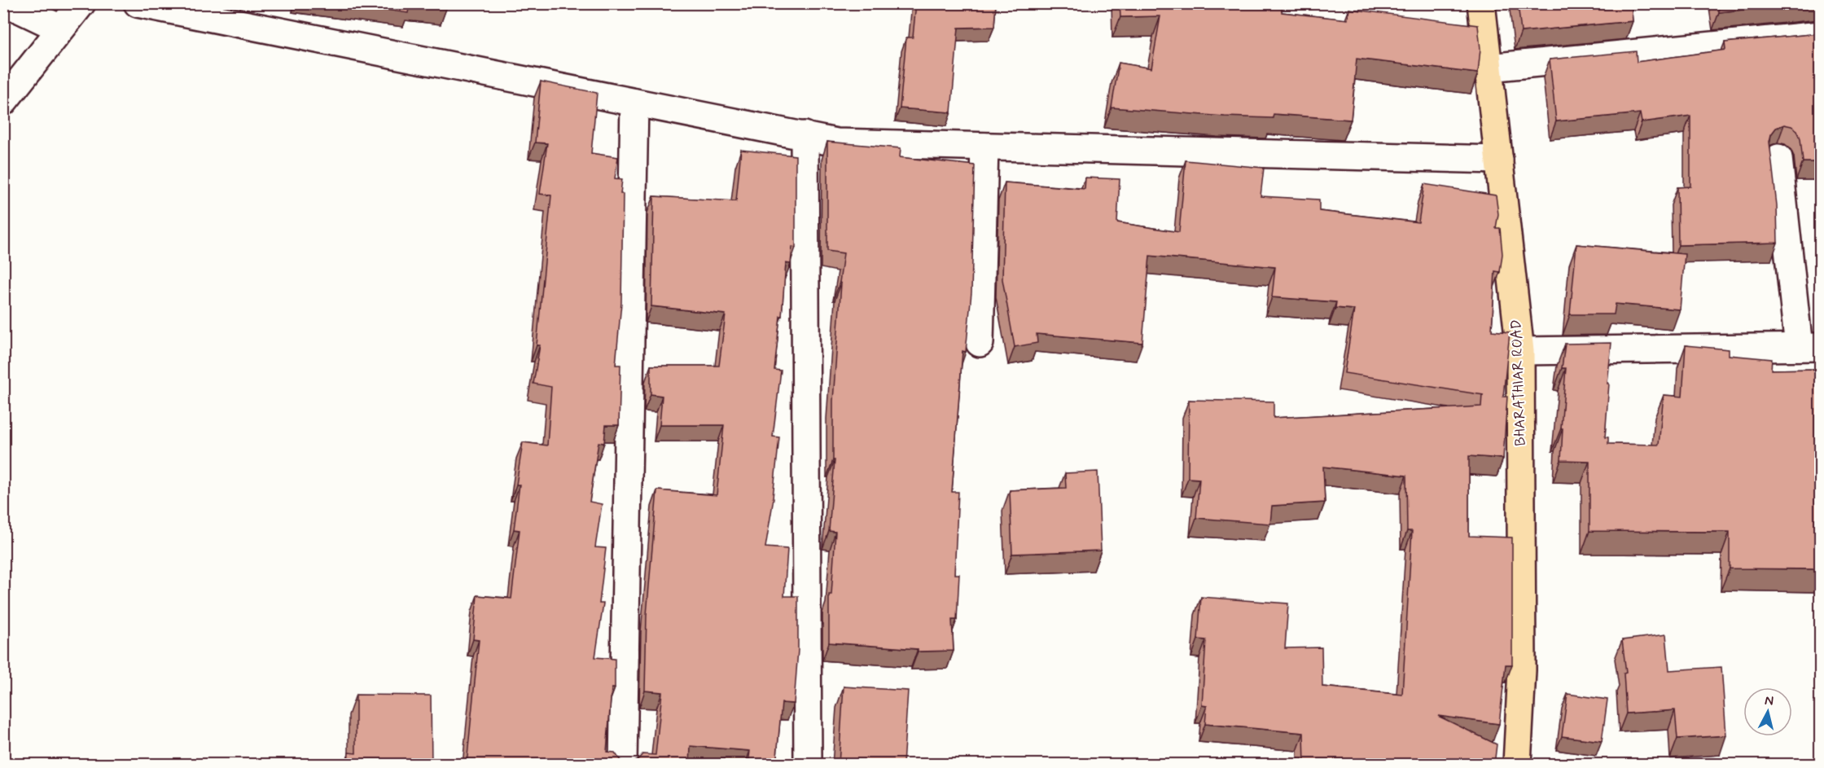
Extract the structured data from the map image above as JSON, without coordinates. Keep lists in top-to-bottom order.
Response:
{
  "streets": {
    "main road": ["BHARATHIAR ROAD"]
  },
  "north": "top"
}
